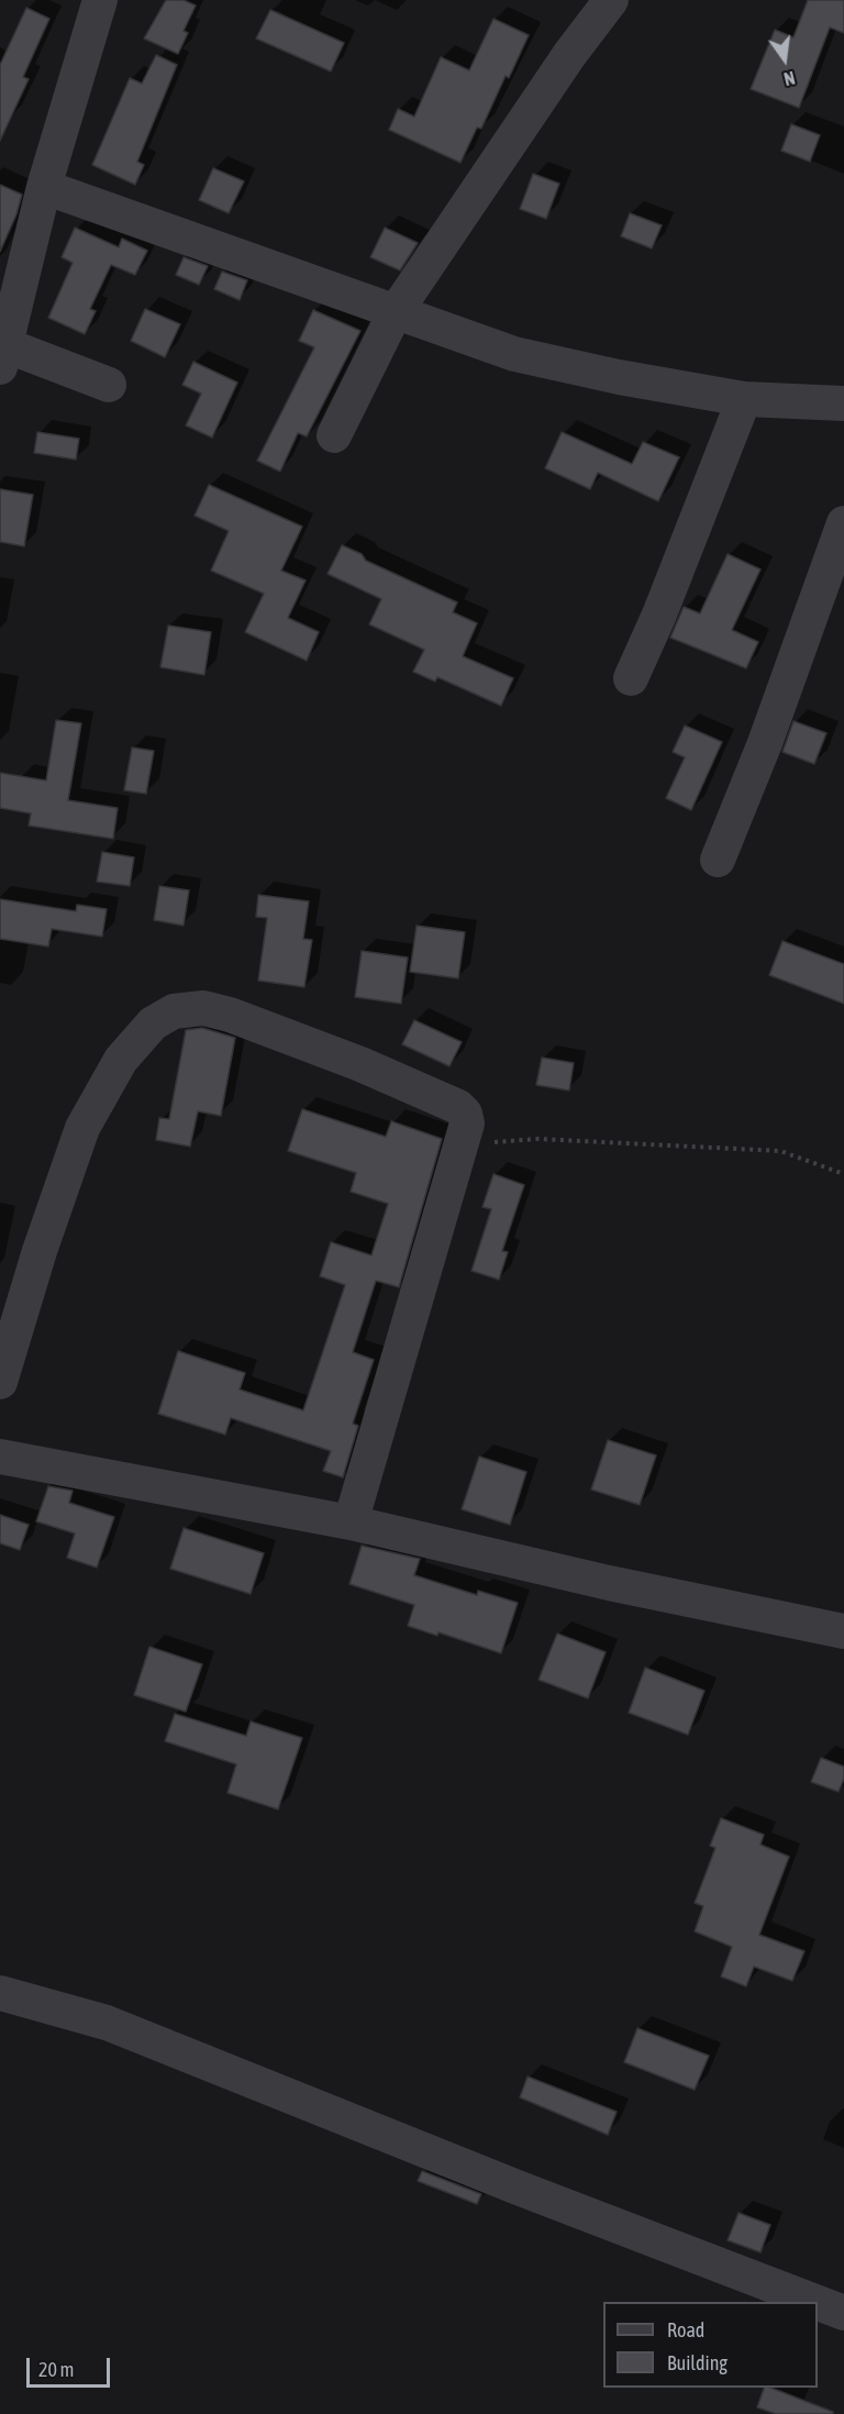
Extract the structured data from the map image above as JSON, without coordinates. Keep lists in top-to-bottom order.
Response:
{
  "legend": ["Road", "Building"],
  "scale_bar": "20 m",
  "north": "bottom"
}
